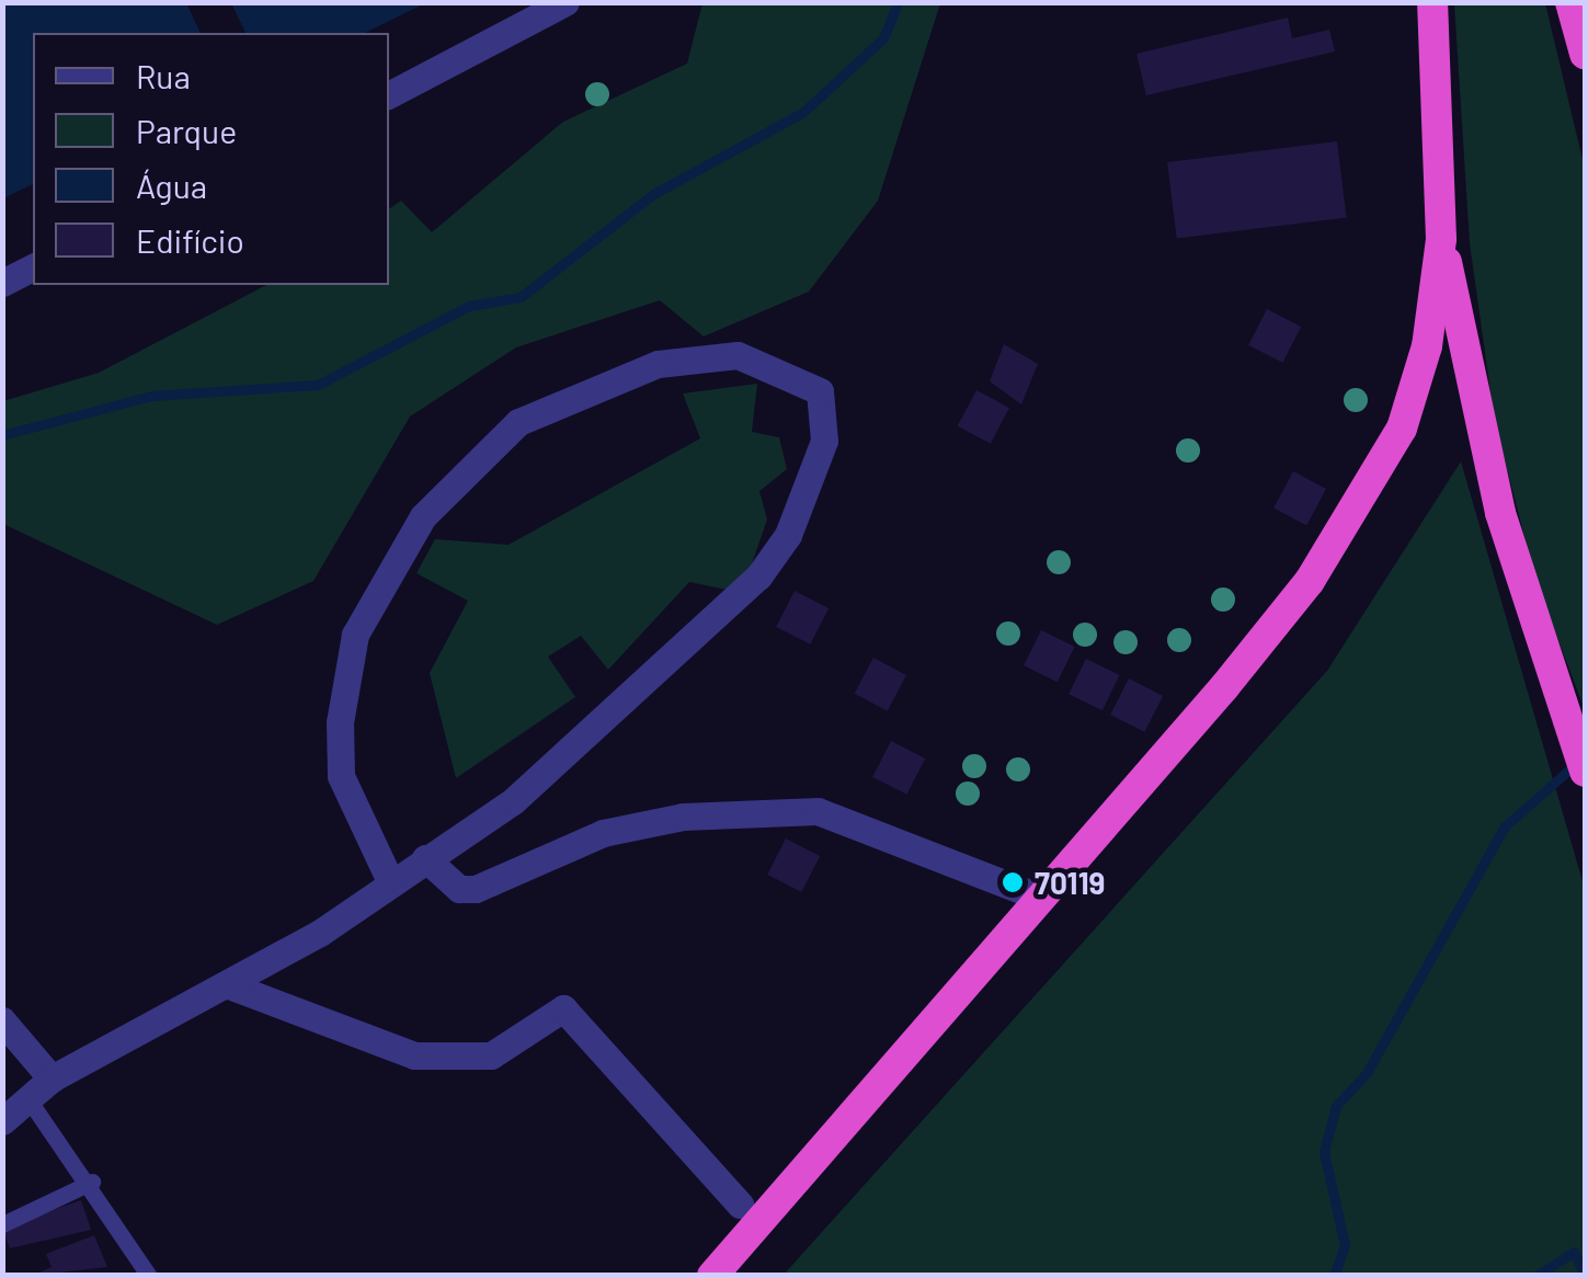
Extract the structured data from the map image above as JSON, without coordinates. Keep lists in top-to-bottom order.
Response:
{
  "places": ["70119"],
  "legend": [
    "Rua",
    "Parque",
    "Água",
    "Edifício"
  ]
}
